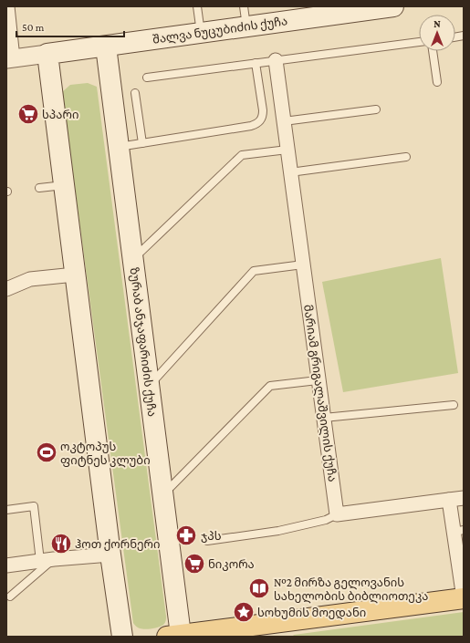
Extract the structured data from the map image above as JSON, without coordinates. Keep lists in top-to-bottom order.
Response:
{
  "streets": {
    "main road": ["შალვა ნუცუბიძის ქუჩა", "ზურაბ ანჯაფარიძის ქუჩა"],
    "street": ["მარიამ გრიგალაშვილის ქუჩა"]
  },
  "crossings": [
    ["შალვა ნუცუბიძის ქუჩა", "ზურაბ ანჯაფარიძის ქუჩა"]
  ],
  "places": {
    "supermarket": ["სპარი", "ნიკორა"],
    "sports": ["ოკტოპუს ფიტნეს კლუბი"],
    "pharmacy": ["ჯპს"],
    "restaurant": ["ჰოთ ქორნერი"],
    "library": ["№2 მირზა გელოვანის სახელობის ბიბლიოთეკა"],
    "place": ["სოხუმის მოედანი"]
  },
  "scale_bar": "50 m",
  "north": "top"
}
